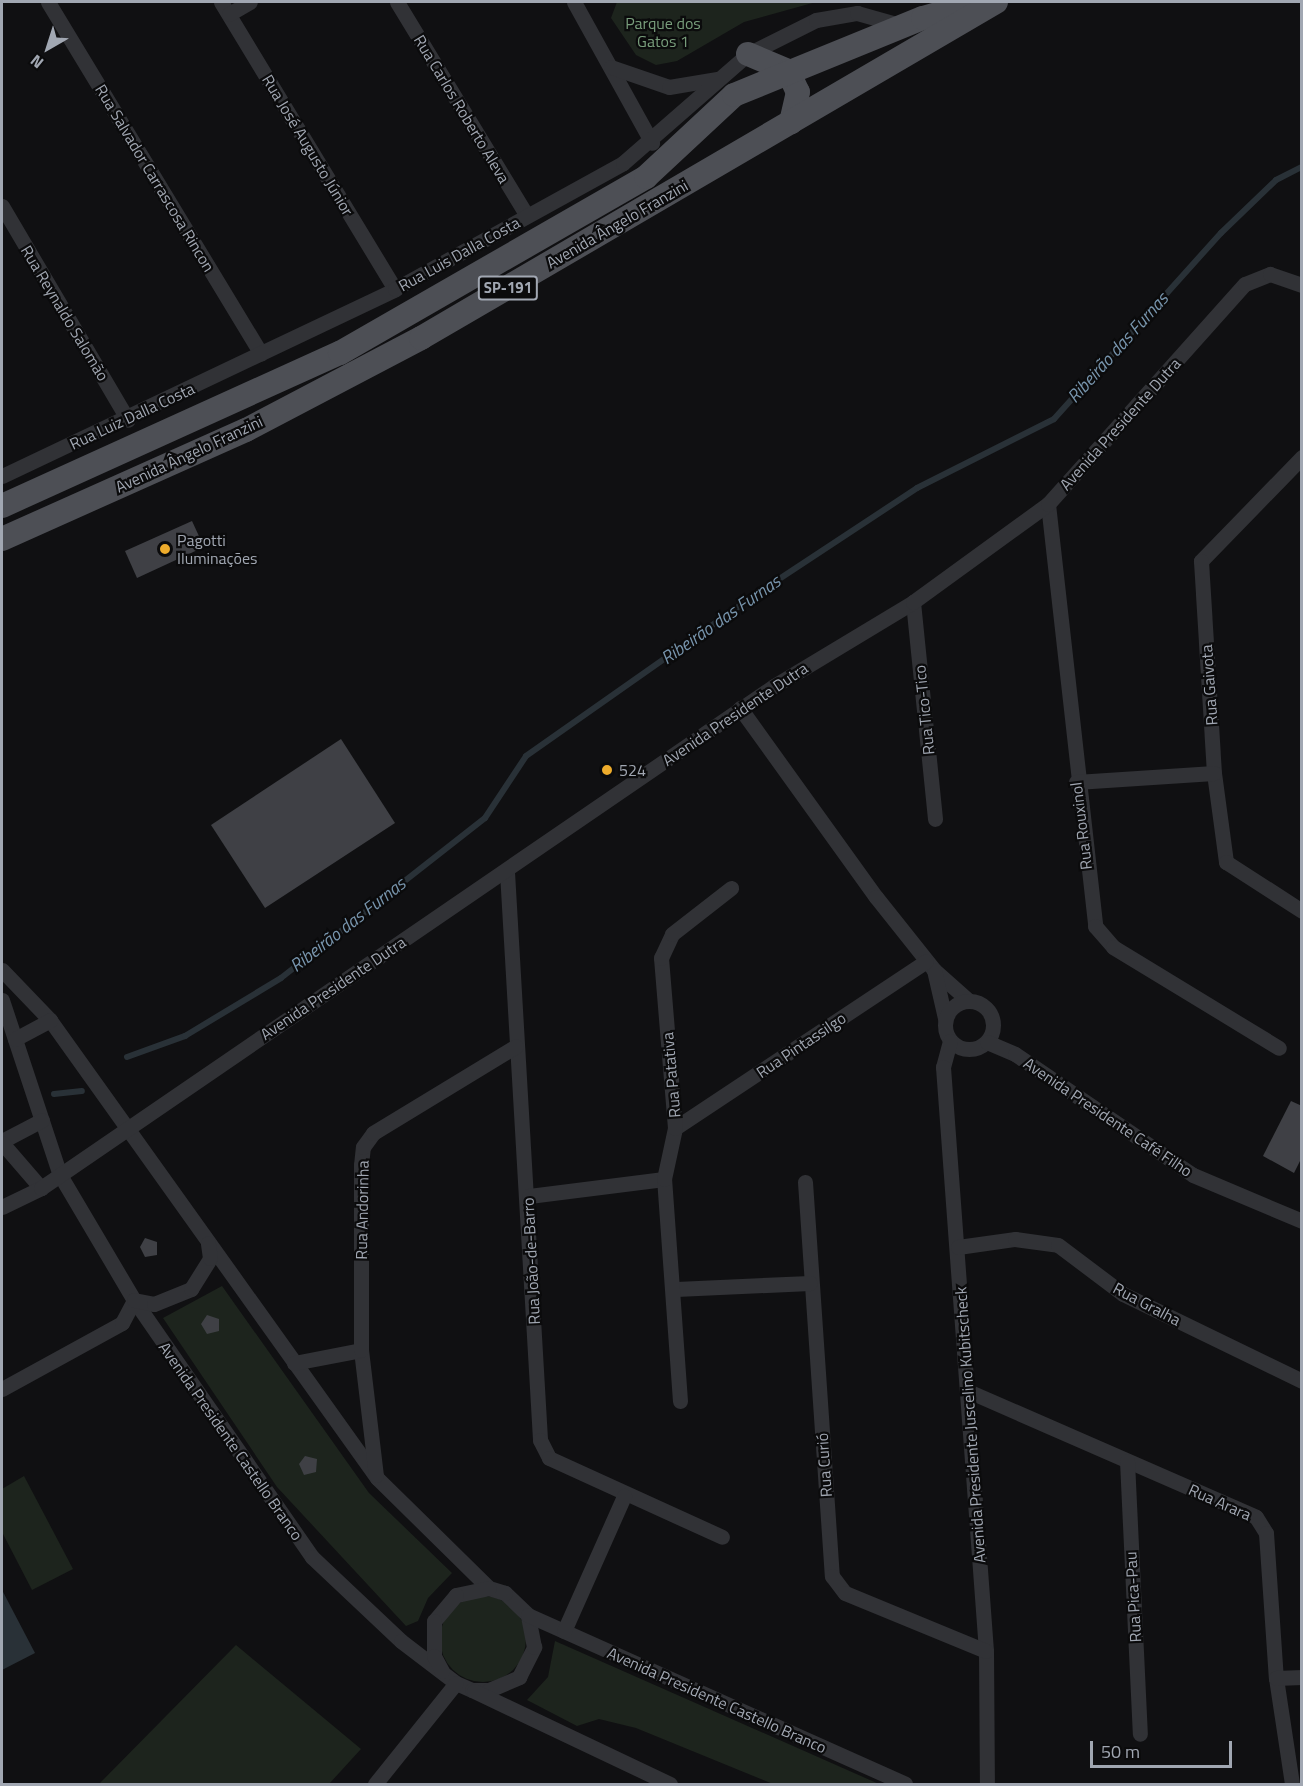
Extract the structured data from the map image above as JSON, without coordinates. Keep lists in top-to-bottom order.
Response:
{
  "streets": {
    "main road": ["Avenida Ângelo Franzini", "SP-191"],
    "street": [
      "Rua Carlos Roberto Aleva",
      "Rua José Augusto Júnior",
      "Rua Salvador Carrascosa Rincon",
      "Rua Luis Dalla Costa",
      "Rua Reynaldo Salomão",
      "Rua Luiz Dalla Costa",
      "Avenida Presidente Dutra",
      "Rua Gaivota",
      "Rua Tico-Tico",
      "Rua Rouxinol",
      "Rua Pintassilgo",
      "Rua Patativa",
      "Avenida Presidente Café Filho",
      "Rua Andorinha",
      "Rua João-de-Barro",
      "Rua Gralha",
      "Avenida Presidente Juscelino Kubitscheck",
      "Avenida Presidente Castello Branco",
      "Rua Curió",
      "Rua Arara",
      "Rua Pica-Pau"
    ]
  },
  "crossings": [
    ["Rua Carlos Roberto Aleva", "Rua Luis Dalla Costa"],
    ["Rua José Augusto Júnior", "Rua Luis Dalla Costa"],
    ["Rua Salvador Carrascosa Rincon", "Rua Luis Dalla Costa"],
    ["Rua Salvador Carrascosa Rincon", "Rua Luiz Dalla Costa"],
    ["Avenida Ângelo Franzini", "Rua Luis Dalla Costa"],
    ["Rua Luis Dalla Costa", "Rua Luiz Dalla Costa"],
    ["Rua Reynaldo Salomão", "Rua Luiz Dalla Costa"],
    ["Avenida Presidente Dutra", "Rua Tico-Tico"],
    ["Avenida Presidente Dutra", "Rua Rouxinol"],
    ["Avenida Presidente Dutra", "Rua João-de-Barro"],
    ["Avenida Presidente Dutra", "Avenida Presidente Castello Branco"],
    ["Rua Pintassilgo", "Rua Patativa"],
    ["Avenida Presidente Café Filho", "Avenida Presidente Juscelino Kubitscheck"],
    ["Rua Andorinha", "Rua João-de-Barro"],
    ["Rua Gralha", "Avenida Presidente Juscelino Kubitscheck"],
    ["Avenida Presidente Juscelino Kubitscheck", "Rua Curió"],
    ["Avenida Presidente Juscelino Kubitscheck", "Rua Arara"],
    ["Rua Arara", "Rua Pica-Pau"]
  ],
  "water": ["Ribeirão das Furnas"],
  "parks": ["Parque dos Gatos 1"],
  "places": ["Pagotti Iluminações", "524"],
  "scale_bar": "50 m",
  "north": "bottom left"
}
